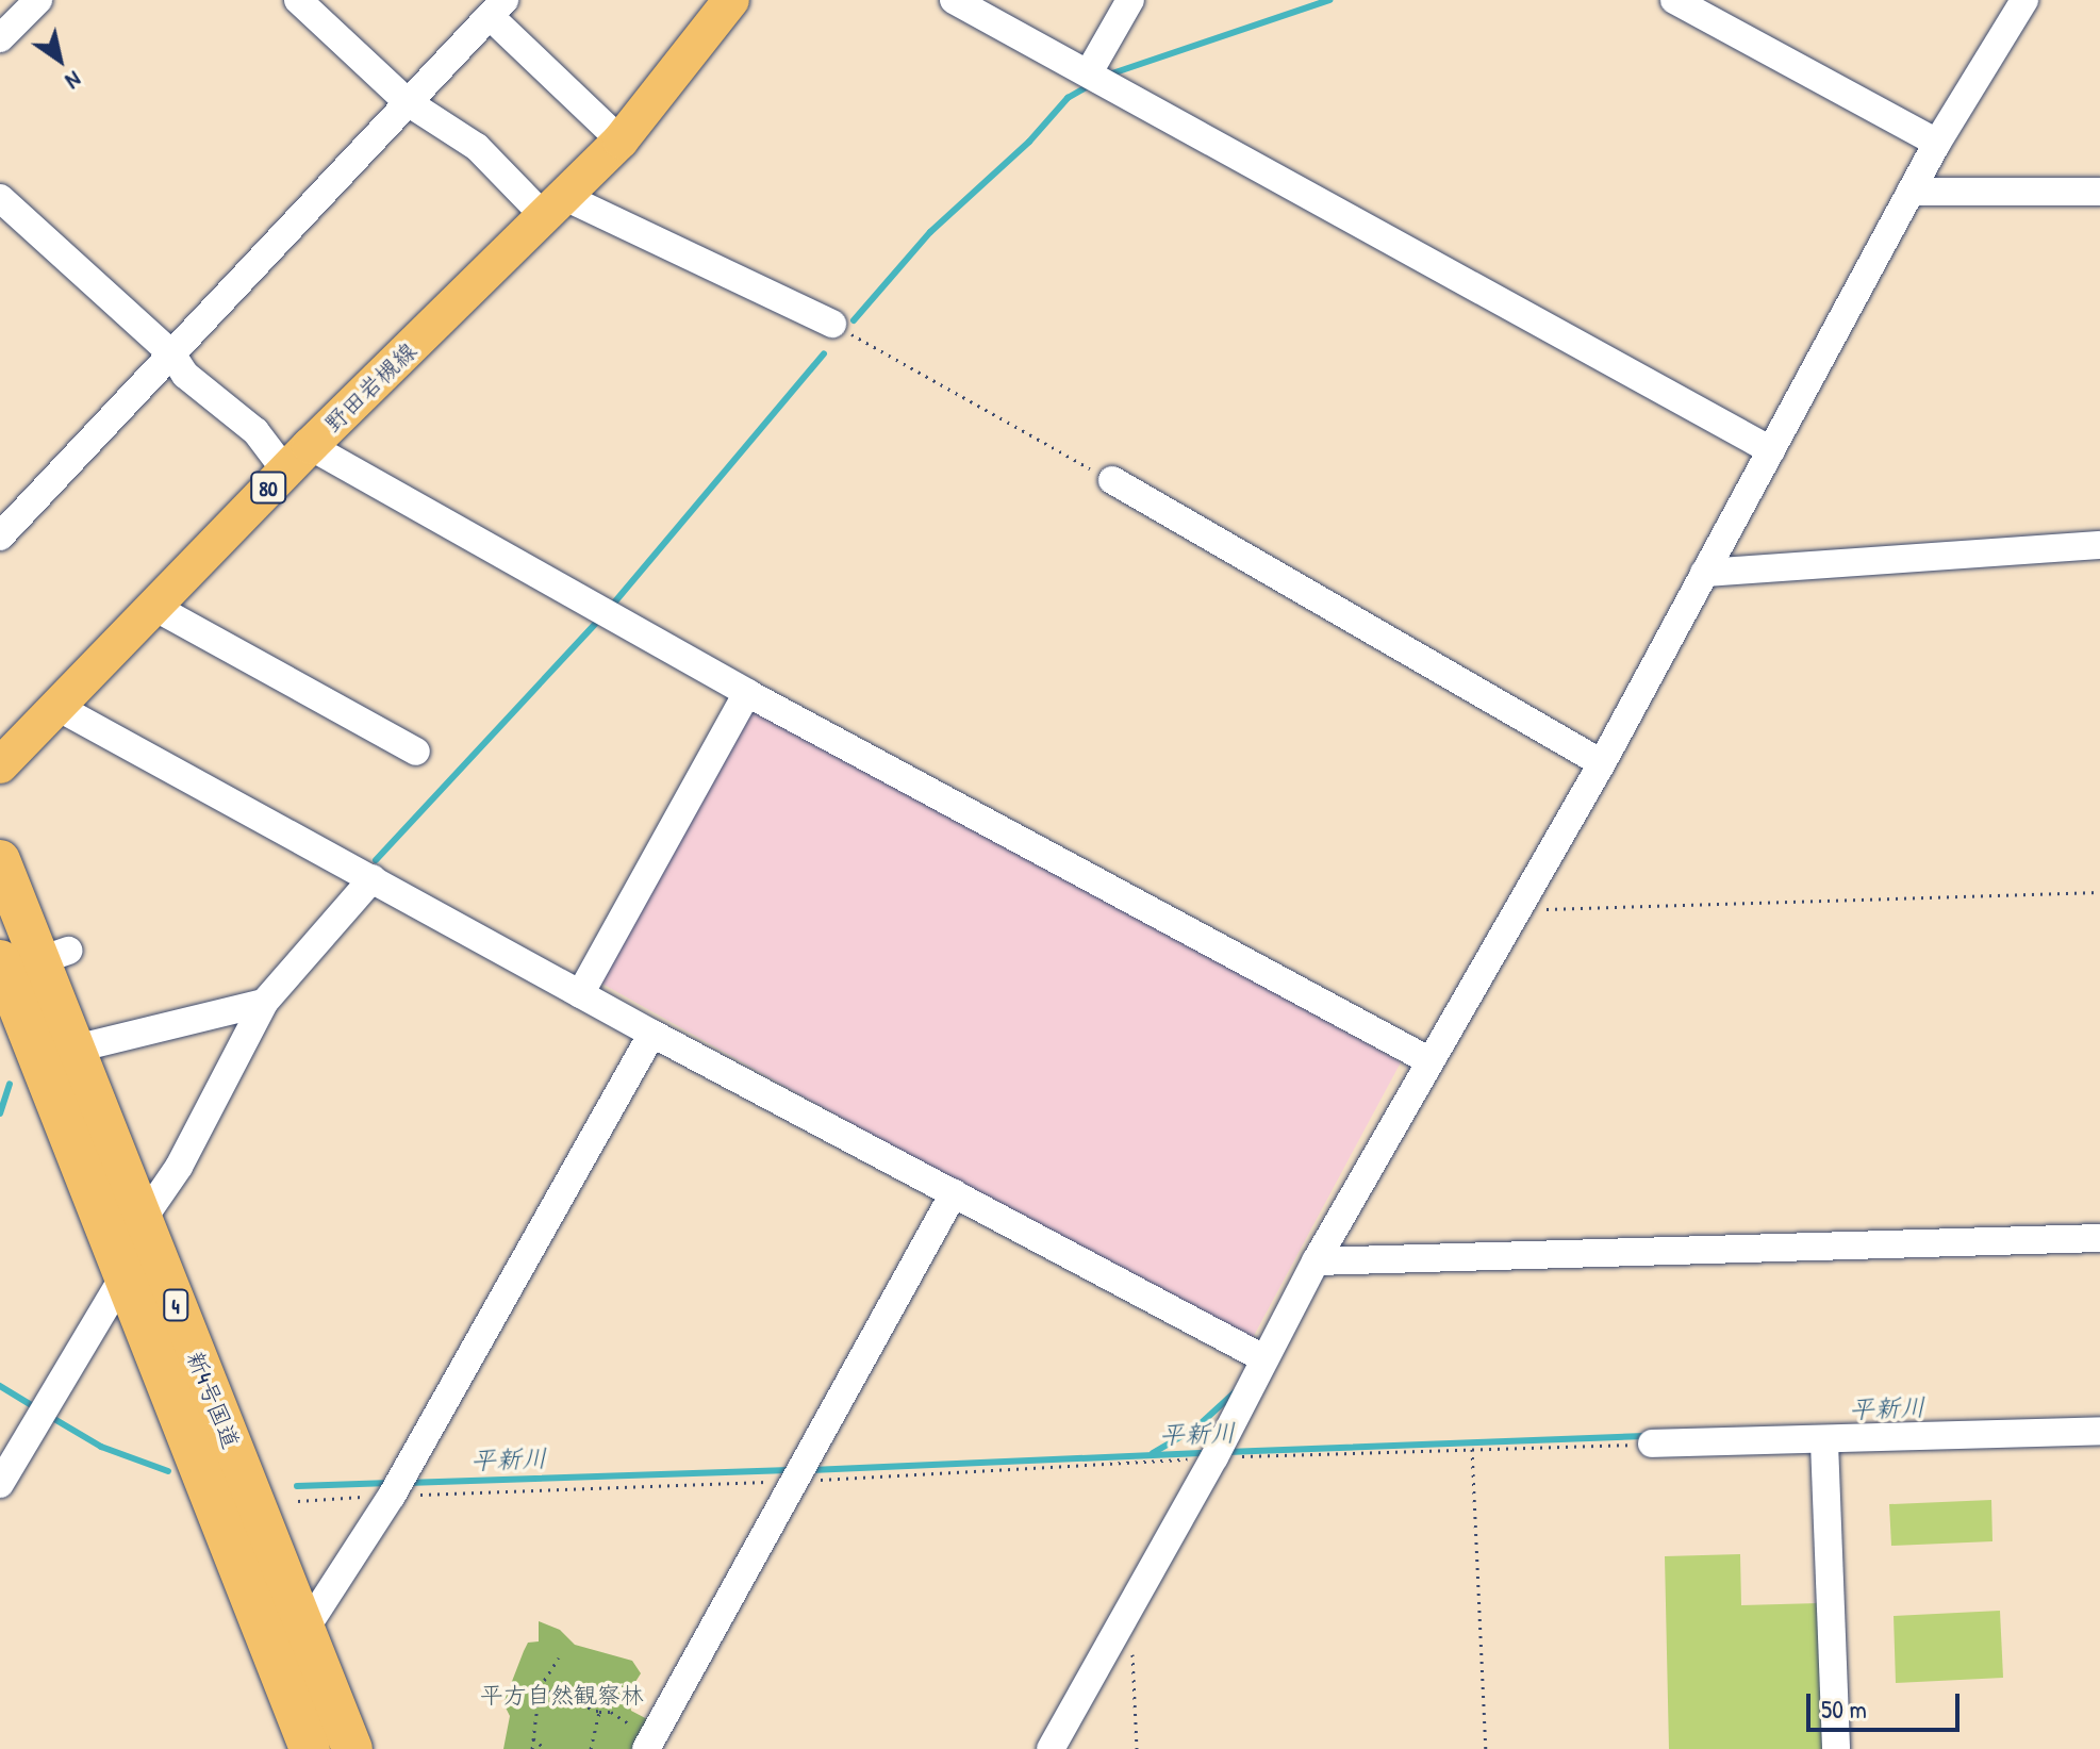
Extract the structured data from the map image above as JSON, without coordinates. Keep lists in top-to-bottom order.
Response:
{
  "streets": {
    "highway": ["4", "新4号国道"],
    "main road": ["野田岩槻線", "80"]
  },
  "water": ["平新川"],
  "parks": ["平方自然観察林"],
  "scale_bar": "50 m",
  "north": "bottom right"
}
